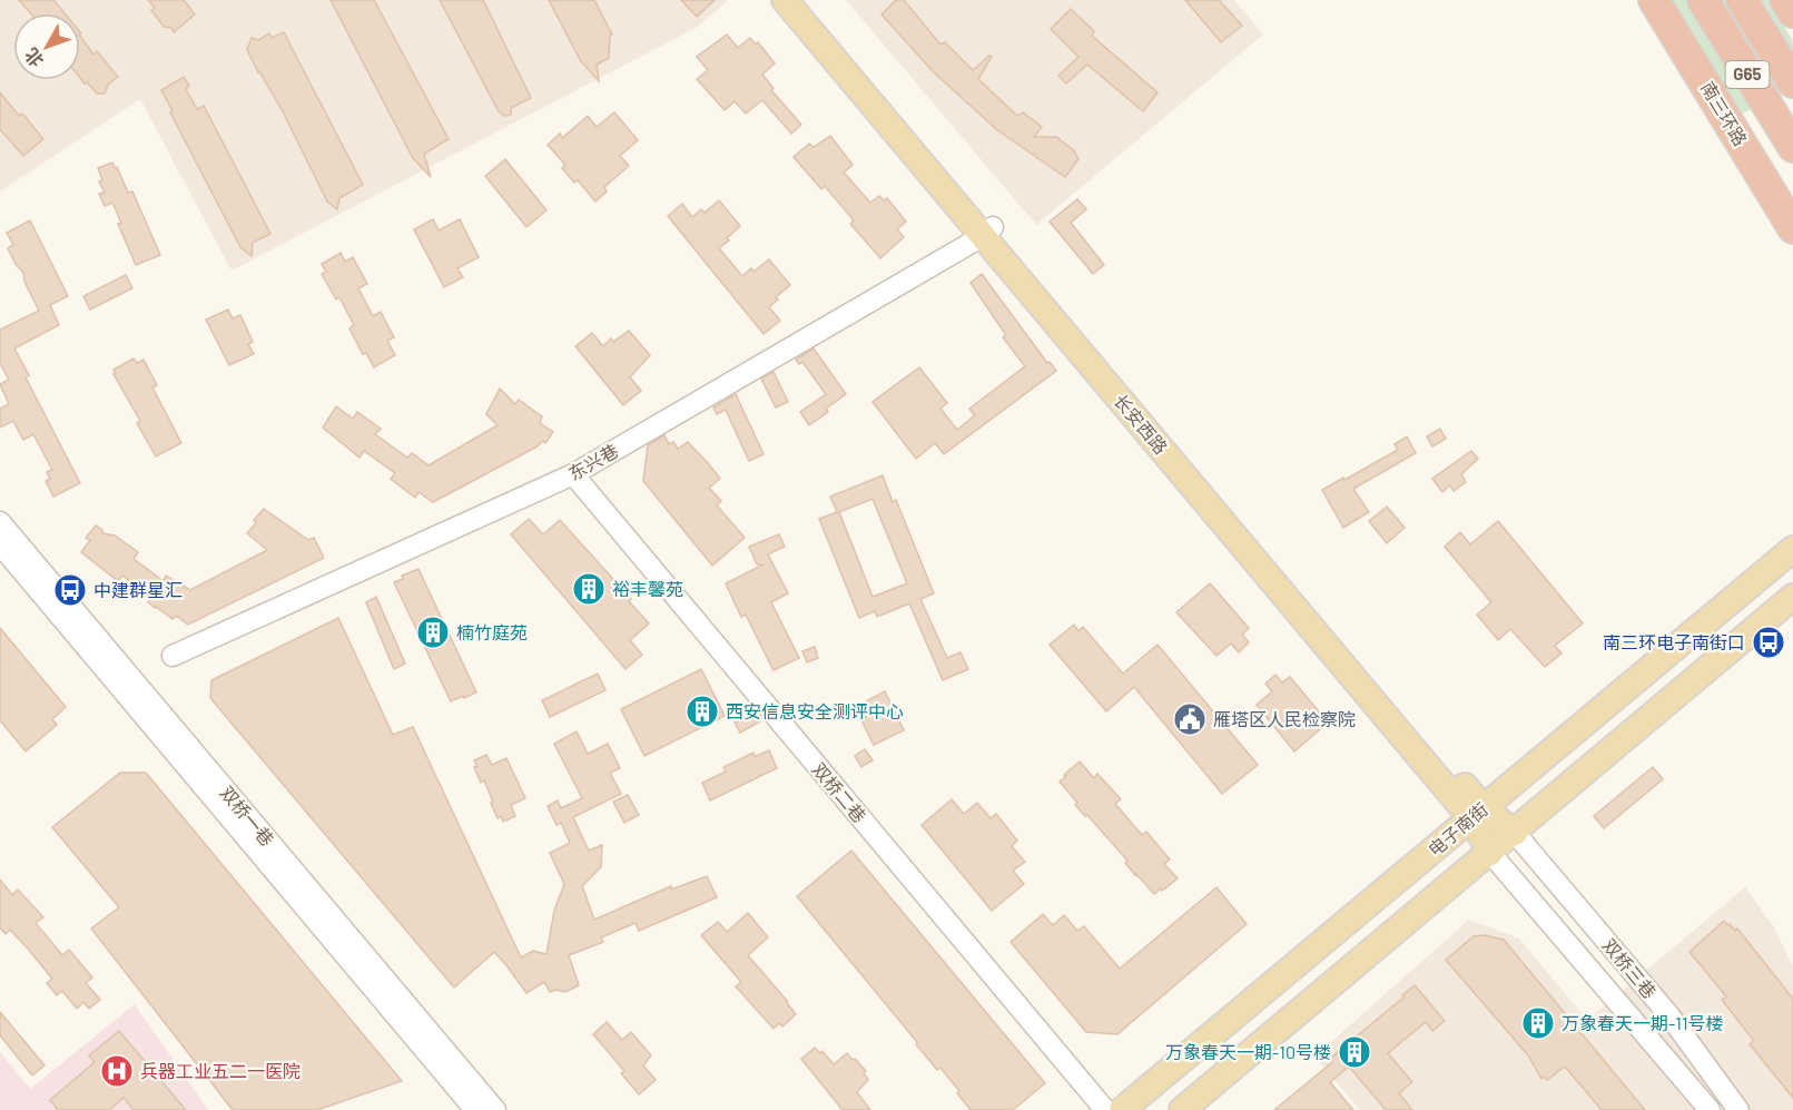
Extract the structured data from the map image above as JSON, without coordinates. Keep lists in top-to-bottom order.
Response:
{
  "streets": {
    "highway": ["G65", "南三环路"],
    "main road": ["长安西路", "电子南街"],
    "street": [
      "东兴巷",
      "双桥二巷",
      "双桥一巷",
      "双桥三巷"
    ]
  },
  "crossings": [
    ["长安西路", "东兴巷"],
    ["长安西路", "电子南街"],
    ["长安西路", "双桥三巷"],
    ["东兴巷", "双桥二巷"]
  ],
  "places": {
    "building": [
      "裕丰馨苑",
      "楠竹庭苑",
      "西安信息安全测评中心",
      "万象春天一期-11号楼",
      "万象春天一期-10号楼"
    ],
    "bus stop": ["中建群星汇", "南三环电子南街口"],
    "public building": ["雁塔区人民检察院"],
    "hospital": ["兵器工业五二一医院"]
  },
  "north": "bottom left"
}
